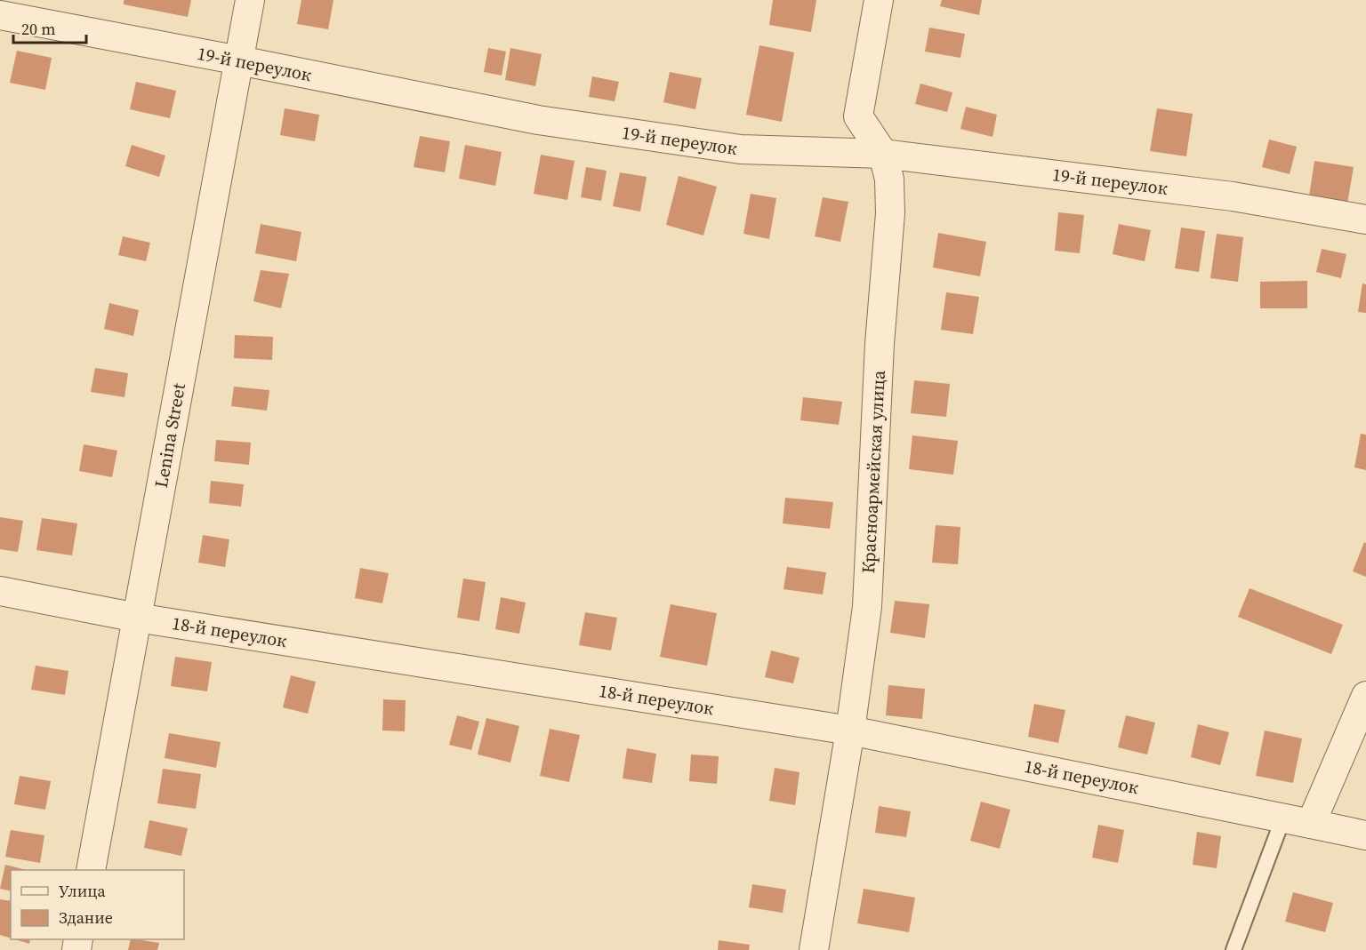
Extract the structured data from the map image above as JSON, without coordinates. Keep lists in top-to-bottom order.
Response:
{
  "streets": {
    "street": [
      "19-й переулок",
      "Lenina Street",
      "Красноармейская улица",
      "18-й переулок"
    ]
  },
  "crossings": [
    ["19-й переулок", "Lenina Street"],
    ["19-й переулок", "Красноармейская улица"],
    ["Lenina Street", "18-й переулок"],
    ["Красноармейская улица", "18-й переулок"]
  ],
  "legend": ["Улица", "Здание"],
  "scale_bar": "20 m"
}
